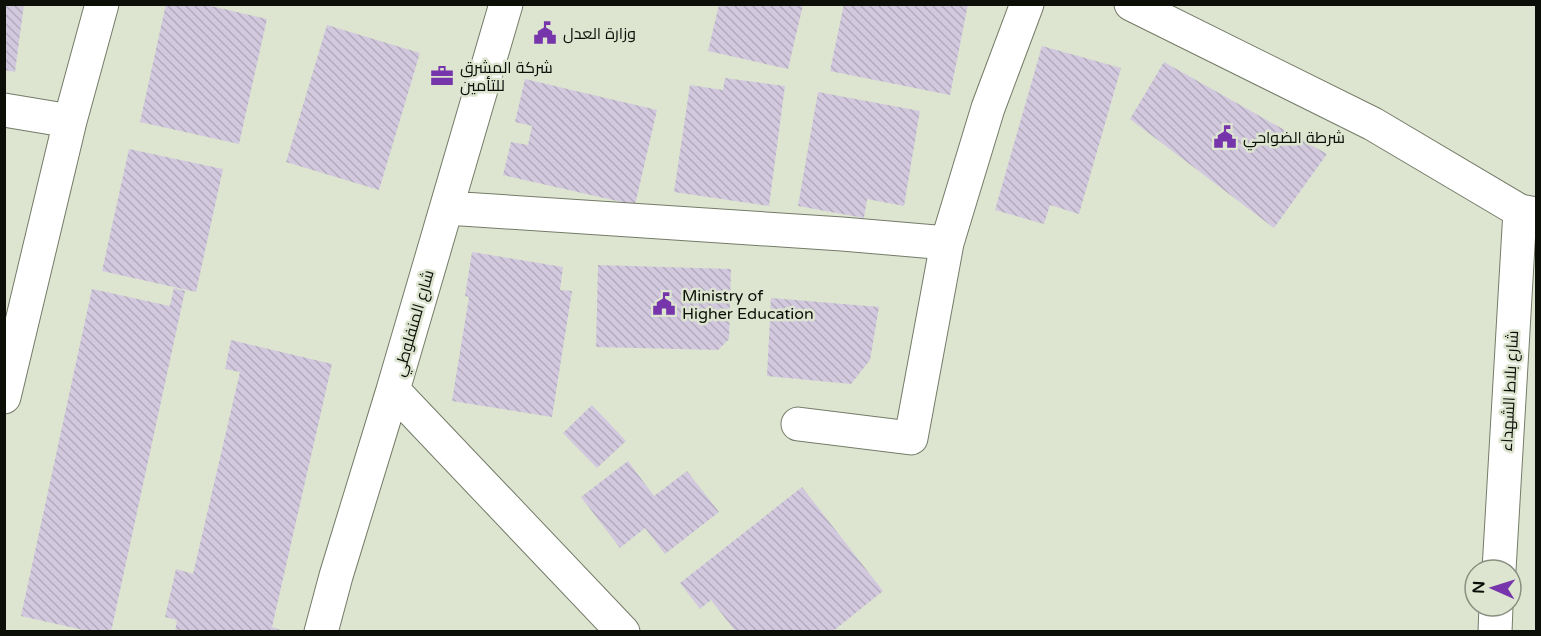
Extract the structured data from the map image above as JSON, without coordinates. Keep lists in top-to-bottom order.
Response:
{
  "streets": {
    "street": ["شارع المنفلوطي", "شارع بلاط الشهداء"]
  },
  "places": {
    "public building": ["وزارة العدل", "شرطة الضواحي", "Ministry of Higher Education"],
    "office": ["شركة المشرق للتأمين"]
  },
  "north": "left"
}
